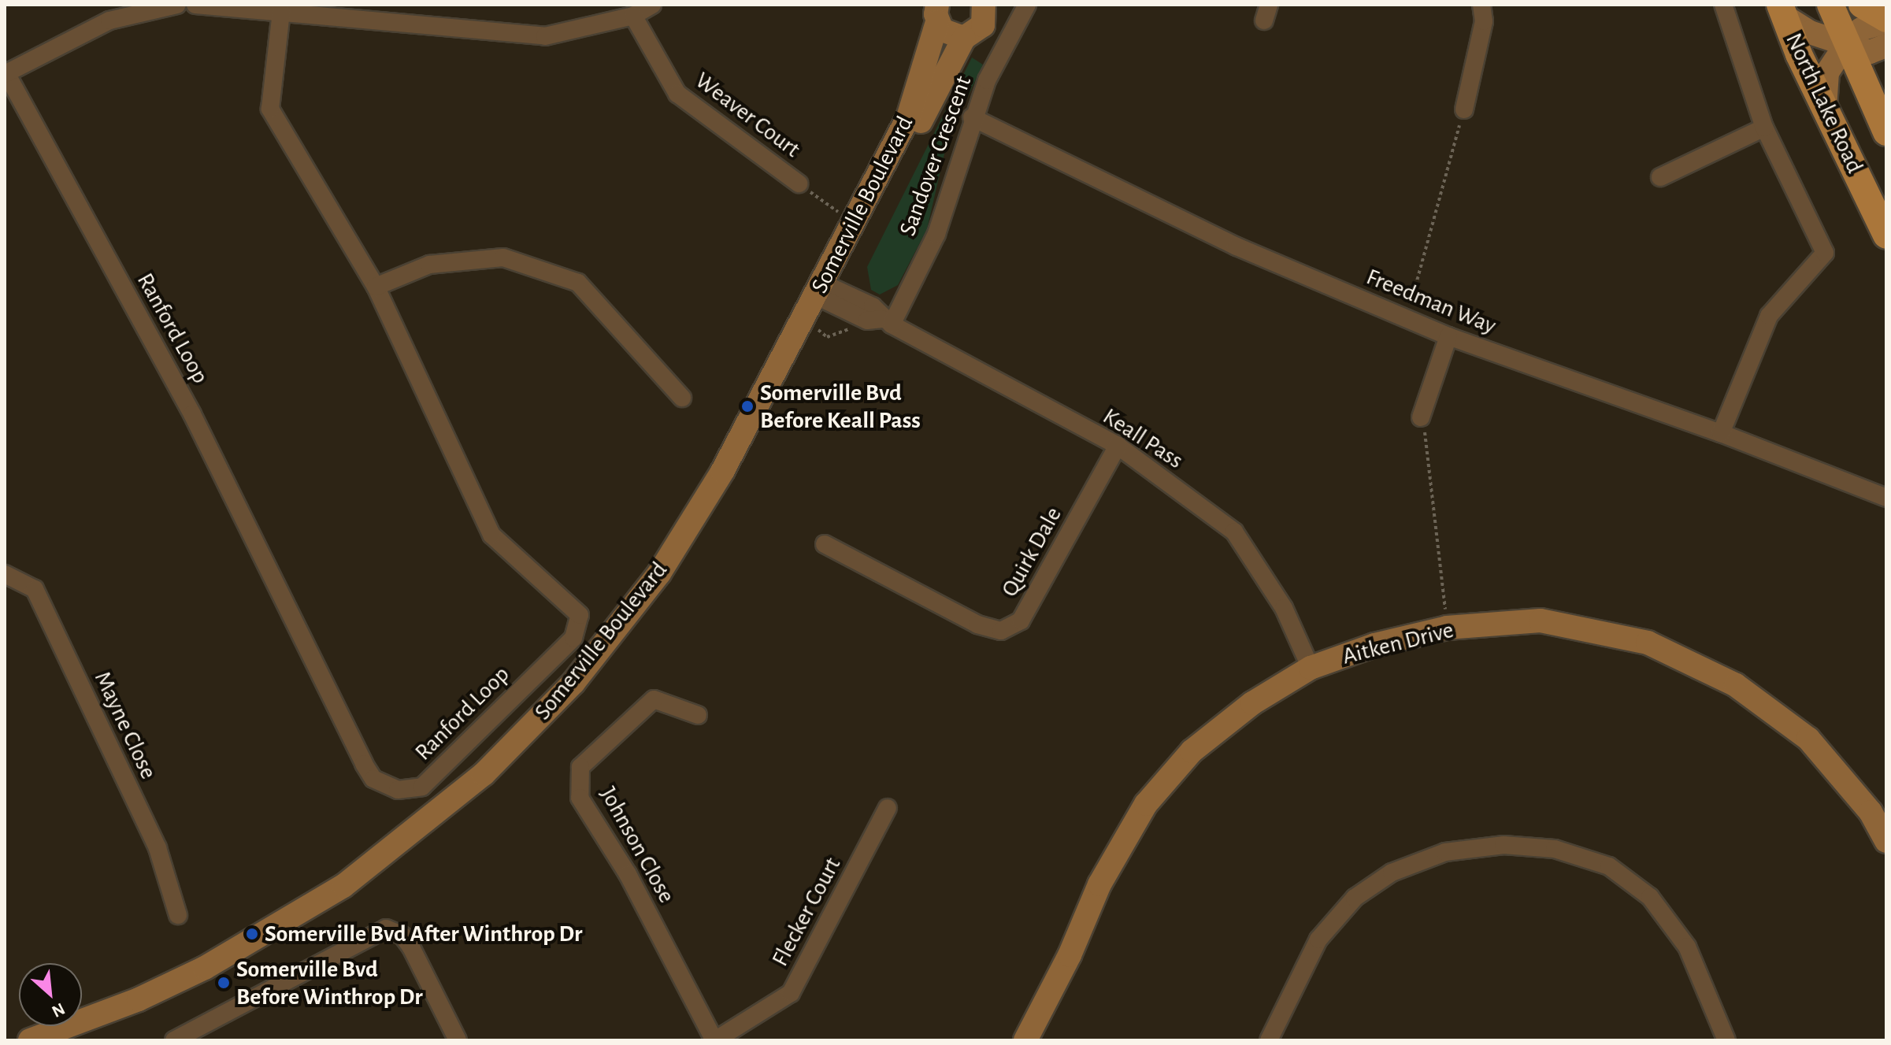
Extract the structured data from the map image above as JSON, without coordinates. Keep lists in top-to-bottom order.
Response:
{
  "streets": {
    "main road": ["North Lake Road", "Somerville Boulevard", "Aitken Drive"],
    "street": [
      "Weaver Court",
      "Sandover Crescent",
      "Freedman Way",
      "Ranford Loop",
      "Keall Pass",
      "Quirk Dale",
      "Mayne Close",
      "Johnson Close",
      "Flecker Court"
    ]
  },
  "crossings": [
    ["Sandover Crescent", "Freedman Way"],
    ["Sandover Crescent", "Keall Pass"],
    ["Somerville Boulevard", "Keall Pass"],
    ["Keall Pass", "Quirk Dale"],
    ["Keall Pass", "Aitken Drive"],
    ["Johnson Close", "Flecker Court"]
  ],
  "places": ["Somerville Bvd Before Keall Pass", "Somerville Bvd After Winthrop Dr", "Somerville Bvd Before Winthrop Dr"],
  "north": "bottom right"
}
